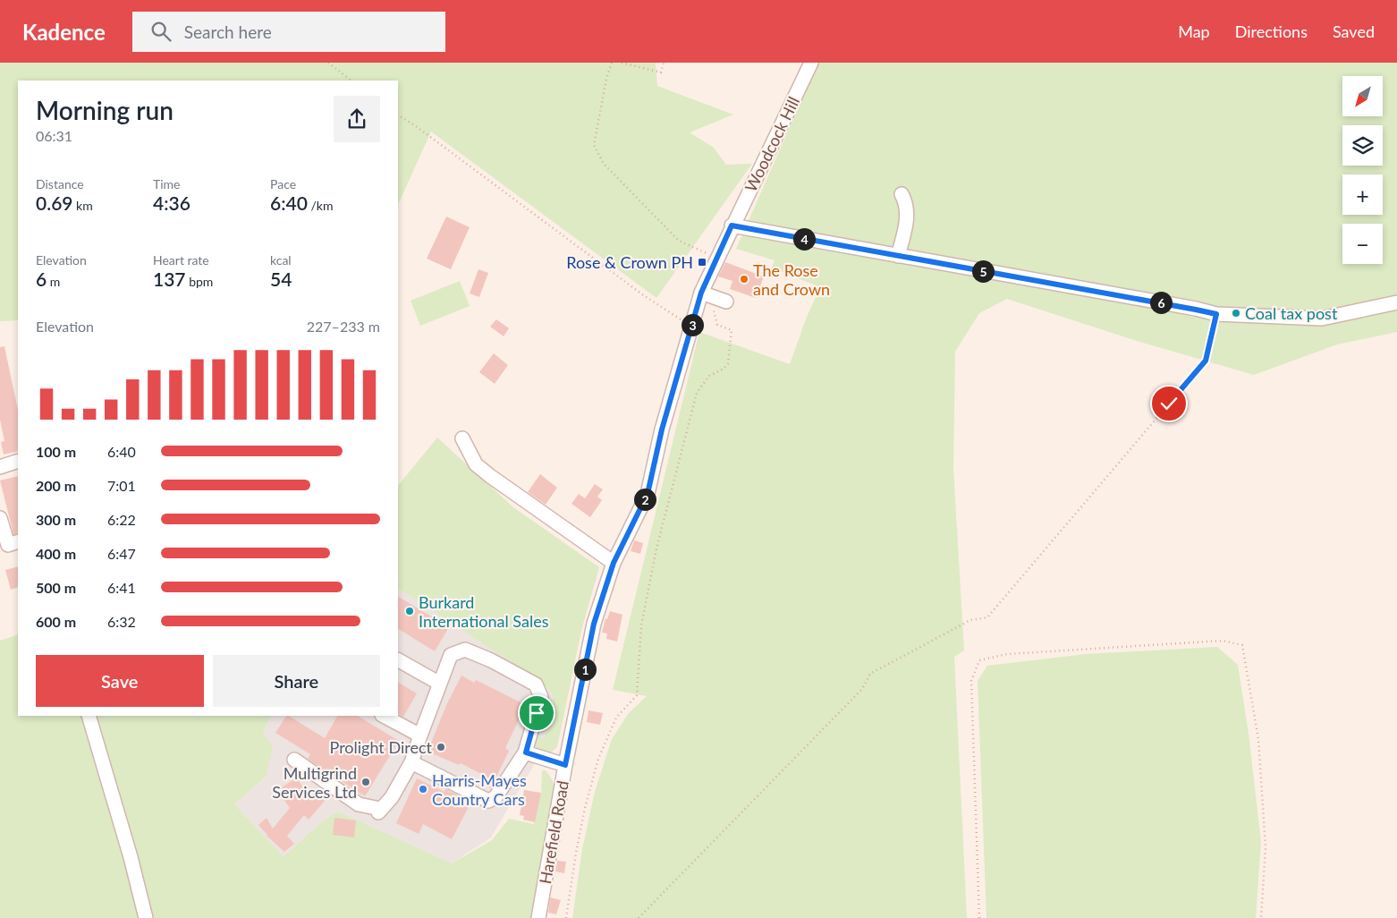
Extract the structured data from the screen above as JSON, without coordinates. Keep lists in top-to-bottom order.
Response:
{
  "streets": {
    "street": ["Woodcock Hill", "Harefield Road"]
  },
  "crossings": [
    ["Woodcock Hill", "Harefield Road"]
  ],
  "places": {
    "transit": ["Rose & Crown PH"],
    "other": [
      "The Rose and Crown",
      "Coal tax post",
      "Burkard International Sales",
      "Prolight Direct",
      "Multigrind Services Ltd",
      "Harris-Mayes Country Cars"
    ]
  },
  "north": "bottom left",
  "page": {
    "header": "Kadence",
    "search": "Search here",
    "nav": ["Map", "Directions", "Saved"],
    "map_buttons": ["+", "−"],
    "heading": ["Morning run", "06:31"],
    "stats": [
      ["Distance", "0.69 km"],
      ["Time", "4:36"],
      ["Pace", "6:40 /km"],
      ["Elevation", "6 m"],
      ["Heart rate", "137 bpm"],
      ["kcal", "54"]
    ],
    "pins": [
      "4",
      "5",
      "6",
      "3",
      "2",
      "1"
    ],
    "chart": ["Elevation", "227–233 m"],
    "list": [
      {
        "name": "100 m",
        "note": "6:40"
      },
      {
        "name": "200 m",
        "note": "7:01"
      },
      {
        "name": "300 m",
        "note": "6:22"
      },
      {
        "name": "400 m",
        "note": "6:47"
      },
      {
        "name": "500 m",
        "note": "6:41"
      },
      {
        "name": "600 m",
        "note": "6:32"
      }
    ],
    "buttons": ["Save", "Share"]
  }
}
